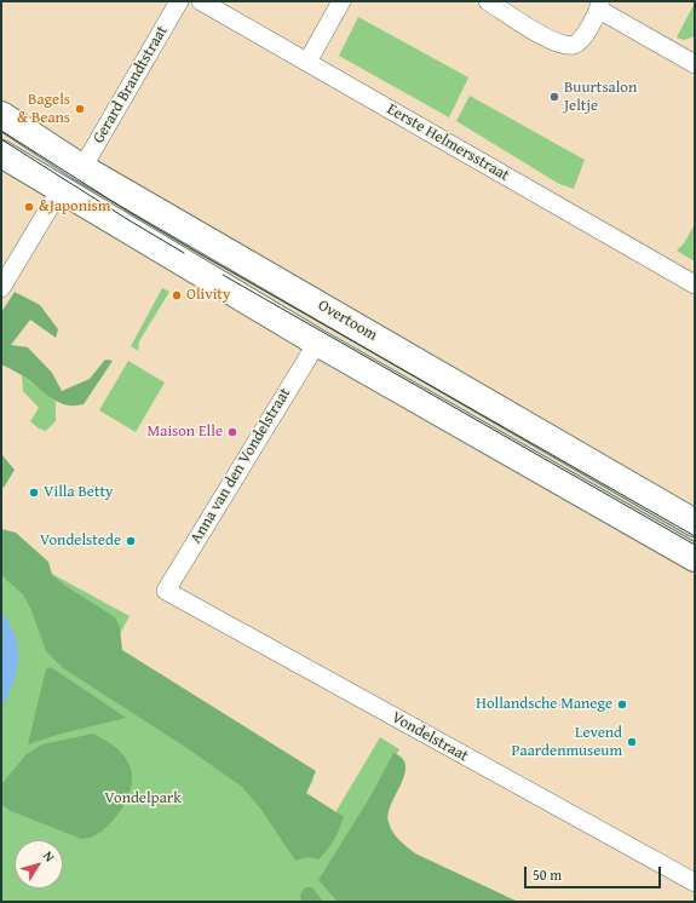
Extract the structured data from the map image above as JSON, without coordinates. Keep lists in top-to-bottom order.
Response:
{
  "streets": {
    "main road": ["Overtoom"],
    "street": [
      "Gerard Brandtstraat",
      "Eerste Helmersstraat",
      "Anna van den Vondelstraat",
      "Vondelstraat"
    ]
  },
  "crossings": [
    ["Gerard Brandtstraat", "Overtoom"],
    ["Anna van den Vondelstraat", "Vondelstraat"]
  ],
  "parks": ["Vondelpark"],
  "places": [
    "Buurtsalon Jeltje",
    "Bagels & Beans",
    "&Japonism",
    "Olivity",
    "Maison Elle",
    "Villa Betty",
    "Vondelstede",
    "Hollandsche Manege",
    "Levend Paardenmuseum"
  ],
  "scale_bar": "50 m",
  "north": "top right"
}
